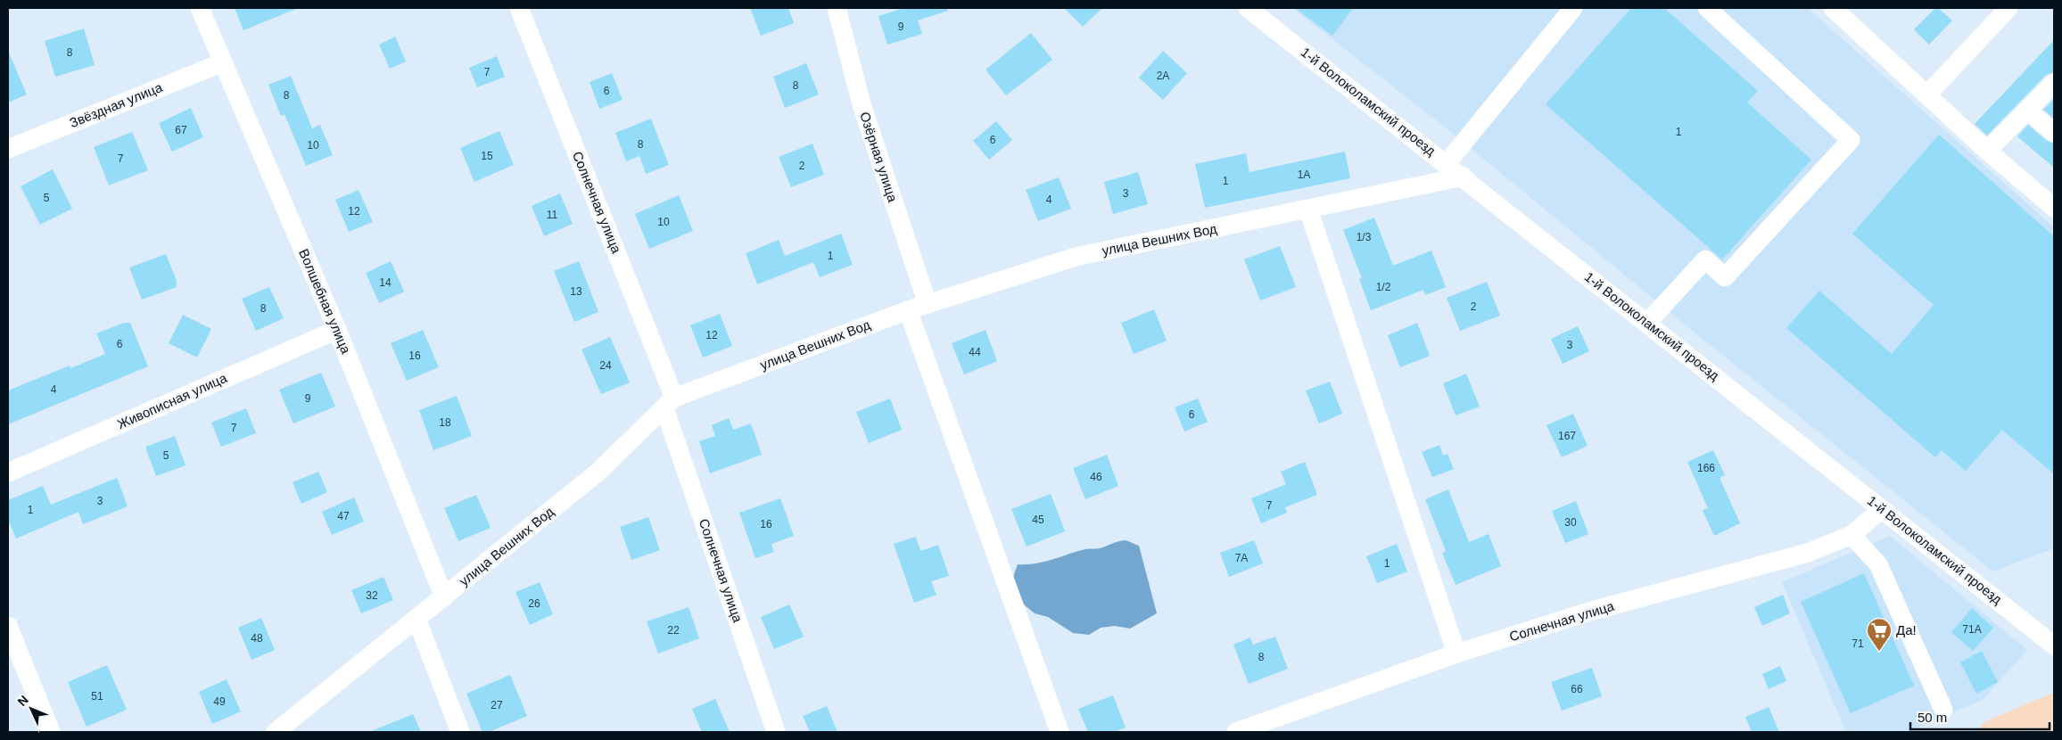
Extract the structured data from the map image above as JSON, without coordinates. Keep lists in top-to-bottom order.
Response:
{
  "streets": {
    "street": [
      "1-й Волоколамский проезд",
      "Звёздная улица",
      "Озёрная улица",
      "Солнечная улица",
      "улица Вешних Вод",
      "Волшебная улица",
      "Живописная улица"
    ]
  },
  "crossings": [
    ["1-й Волоколамский проезд", "Солнечная улица"],
    ["1-й Волоколамский проезд", "улица Вешних Вод"],
    ["Звёздная улица", "Волшебная улица"],
    ["Озёрная улица", "улица Вешних Вод"],
    ["Солнечная улица", "улица Вешних Вод"],
    ["улица Вешних Вод", "Волшебная улица"],
    ["Волшебная улица", "Живописная улица"]
  ],
  "places": {
    "supermarket": ["Да!"]
  },
  "house_numbers": [
    "9",
    "8",
    "7",
    "2А",
    "8",
    "6",
    "8",
    "67",
    "1",
    "6",
    "8",
    "10",
    "15",
    "7",
    "2",
    "1А",
    "1",
    "3",
    "5",
    "4",
    "12",
    "11",
    "10",
    "1/3",
    "1",
    "14",
    "1/2",
    "13",
    "2",
    "8",
    "12",
    "6",
    "3",
    "44",
    "16",
    "24",
    "4",
    "9",
    "6",
    "18",
    "7",
    "167",
    "5",
    "166",
    "46",
    "3",
    "7",
    "1",
    "47",
    "45",
    "30",
    "16",
    "7А",
    "1",
    "32",
    "26",
    "71А",
    "22",
    "48",
    "71",
    "8",
    "66",
    "51",
    "49",
    "27"
  ],
  "scale_bar": "50 m",
  "north": "top left"
}
